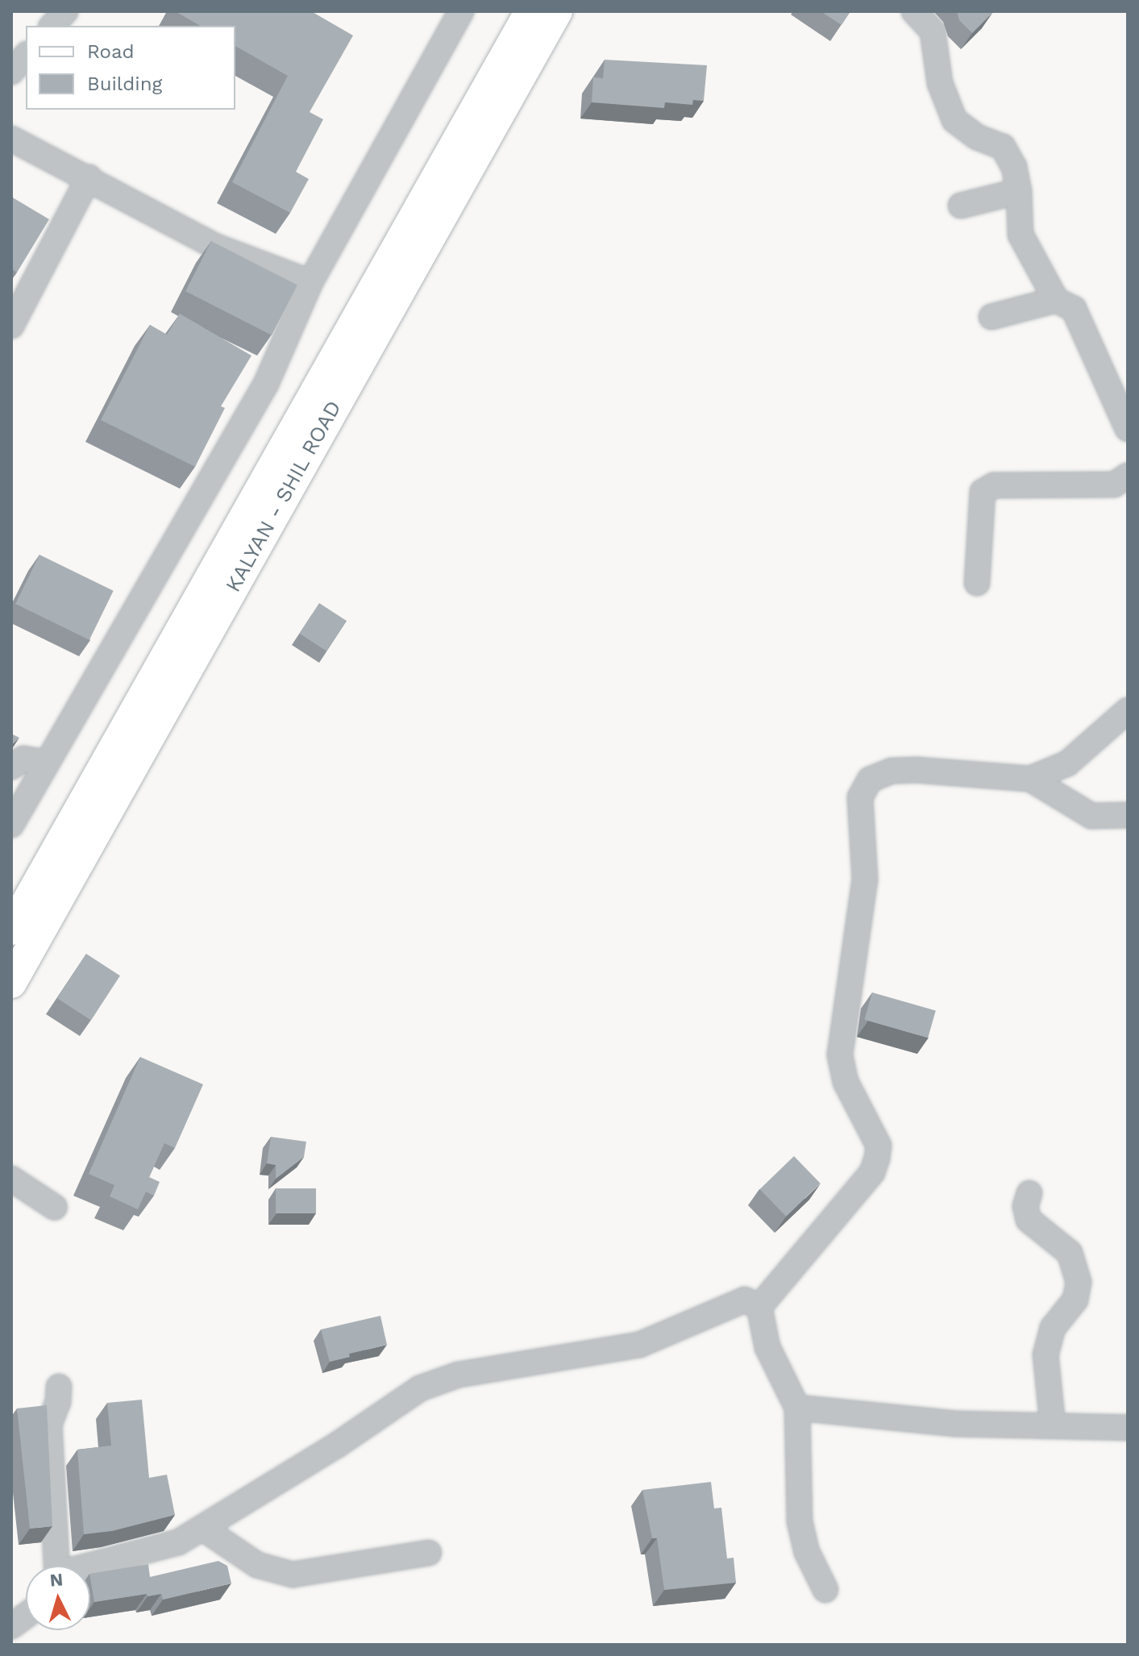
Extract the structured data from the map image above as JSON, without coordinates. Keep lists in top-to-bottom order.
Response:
{
  "streets": {
    "main road": ["KALYAN - SHIL ROAD"]
  },
  "legend": ["Road", "Building"],
  "north": "top"
}
